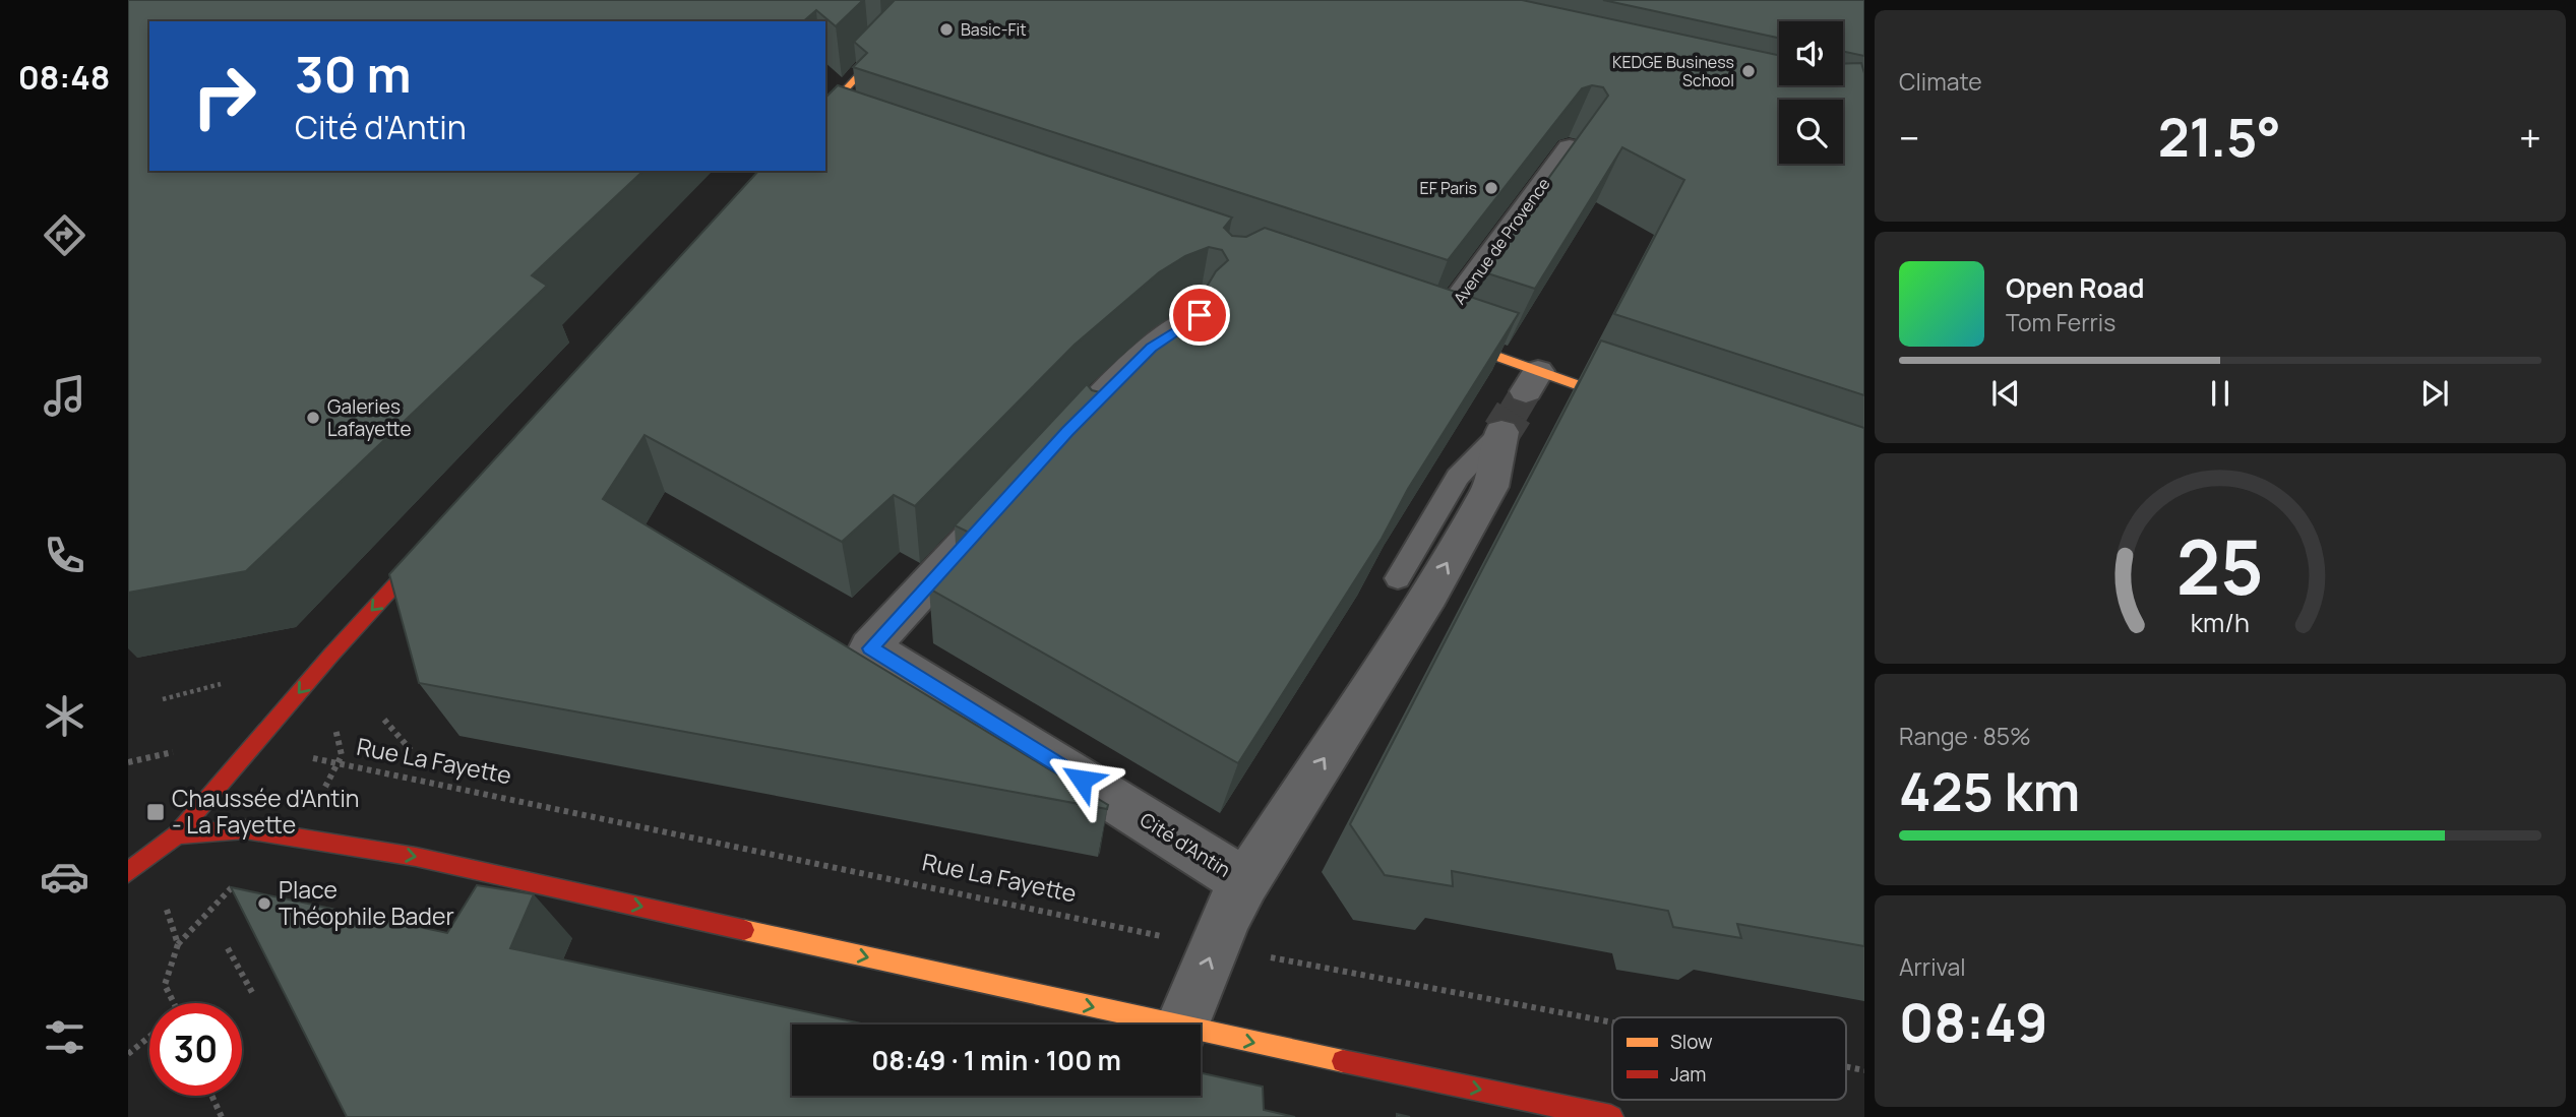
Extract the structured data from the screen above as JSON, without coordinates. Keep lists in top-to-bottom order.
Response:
{
  "streets": {
    "street": ["Avenue de Provence", "Cité d'Antin"],
    "path": ["Rue La Fayette"]
  },
  "crossings": [
    ["Rue La Fayette", "Cité d'Antin"]
  ],
  "one_way": ["Cité d'Antin"],
  "places": {
    "other": [
      "Basic-Fit",
      "KEDGE Business School",
      "EF Paris",
      "Galeries Lafayette",
      "Place Théophile Bader"
    ],
    "transit": ["Chaussée d'Antin - La Fayette"]
  },
  "legend": ["Slow", "Jam"],
  "page": {
    "tabs": "08:48",
    "tile": [
      "Climate",
      ["Range · 85%", "425 km"],
      ["Arrival", "08:49"]
    ],
    "turn": ["30 m", "Cité d'Antin"],
    "heat": ["−", "21.5°", "+"],
    "song": ["Open Road", "Tom Ferris"],
    "limit": "30",
    "trip": "08:49 · 1 min · 100 m",
    "gauge": ["25", "km/h"]
  }
}
